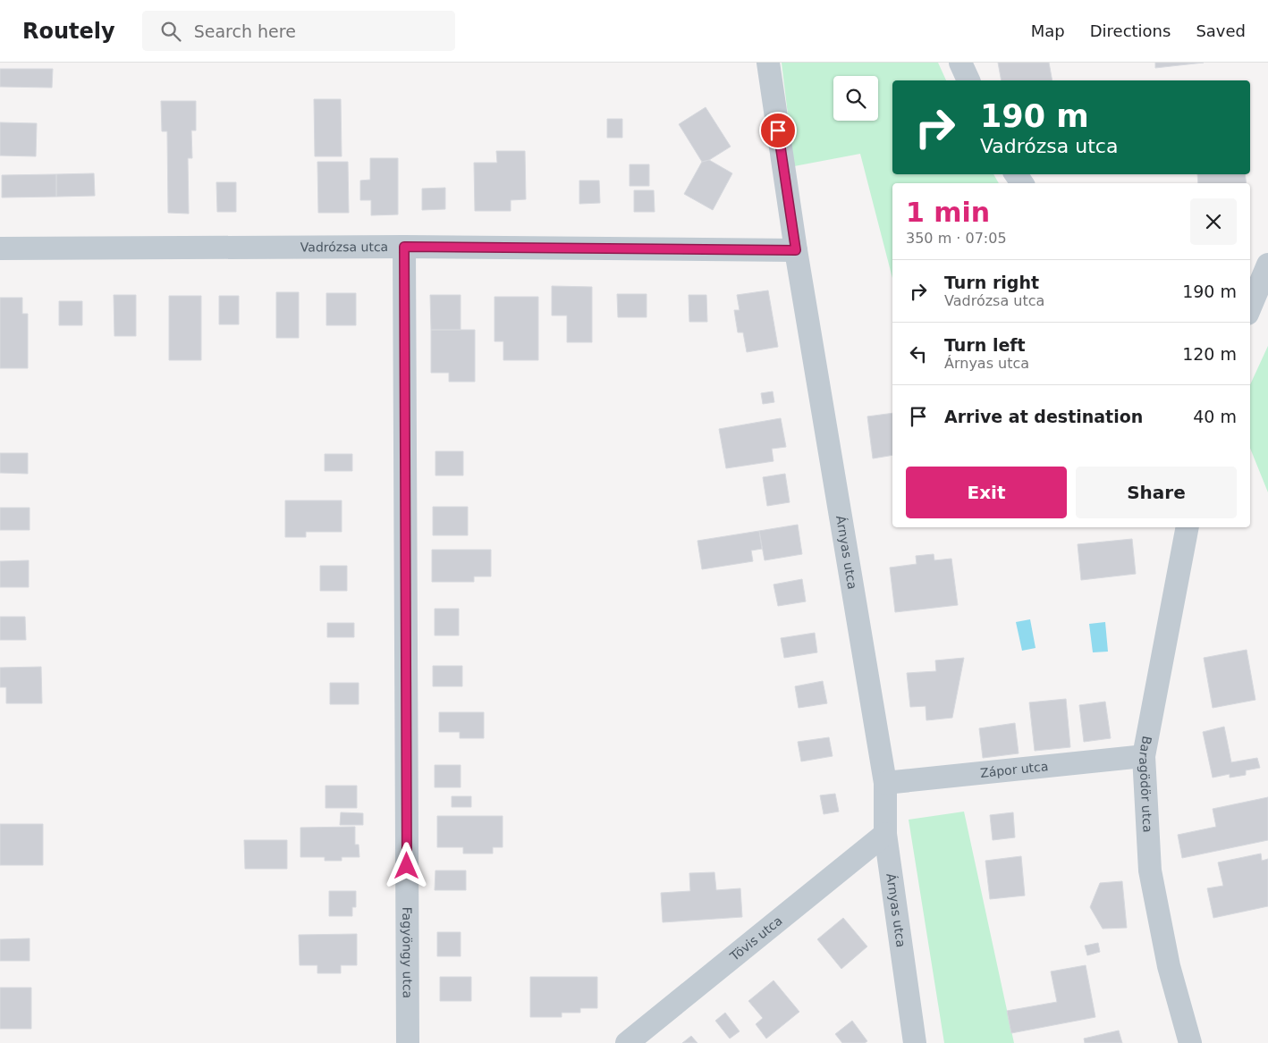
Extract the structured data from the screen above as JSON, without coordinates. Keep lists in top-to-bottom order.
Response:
{
  "streets": {
    "street": [
      "Vadrózsa utca",
      "Árnyas utca",
      "Zápor utca",
      "Baragödör utca",
      "Tövis utca",
      "Fagyöngy utca"
    ]
  },
  "crossings": [
    ["Vadrózsa utca", "Árnyas utca"],
    ["Vadrózsa utca", "Fagyöngy utca"],
    ["Árnyas utca", "Zápor utca"],
    ["Árnyas utca", "Tövis utca"],
    ["Zápor utca", "Baragödör utca"]
  ],
  "page": {
    "header": "Routely",
    "search": "Search here",
    "nav": ["Map", "Directions", "Saved"],
    "turn": ["190 m", "Vadrózsa utca"],
    "heading": ["1 min", "350 m · 07:05"],
    "list": [
      {
        "name": "Turn right",
        "note": "Vadrózsa utca",
        "value": "190 m"
      },
      {
        "name": "Turn left",
        "note": "Árnyas utca",
        "value": "120 m"
      },
      {
        "name": "Arrive at destination",
        "value": "40 m"
      }
    ],
    "buttons": ["Exit", "Share"]
  }
}
